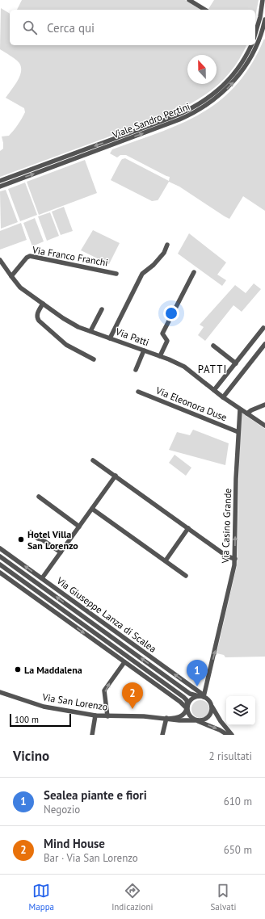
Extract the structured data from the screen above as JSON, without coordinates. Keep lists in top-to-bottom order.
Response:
{
  "streets": {
    "street": [
      "Viale Sandro Pertini",
      "Via Franco Franchi",
      "Via Patti",
      "Via Eleonora Duse",
      "Via Casino Grande",
      "Via Giuseppe Lanza di Scalea",
      "Via San Lorenzo"
    ]
  },
  "crossings": [
    ["Via Franco Franchi", "Via Patti"],
    ["Via Patti", "Via Casino Grande"],
    ["Via Eleonora Duse", "Via Casino Grande"],
    ["Via Casino Grande", "Via Giuseppe Lanza di Scalea"],
    ["Via Casino Grande", "Via San Lorenzo"],
    ["Via Giuseppe Lanza di Scalea", "Via San Lorenzo"]
  ],
  "one_way": ["Via Casino Grande"],
  "districts": ["PATTI"],
  "places": ["Hotel Villa San Lorenzo", "La Maddalena"],
  "scale_bar": "100 m",
  "north": "top",
  "page": {
    "search": "Cerca qui",
    "pins": ["1", "2"],
    "scale": "100 m",
    "heading": ["Vicino", "2 risultati"],
    "list": [
      {
        "mark": "1",
        "name": "Sealea piante e fiori",
        "note": "Negozio",
        "value": "610 m"
      },
      {
        "mark": "2",
        "name": "Mind House",
        "note": "Bar · Via San Lorenzo",
        "value": "650 m"
      }
    ],
    "nav": ["Mappa", "Indicazioni", "Salvati"]
  }
}
